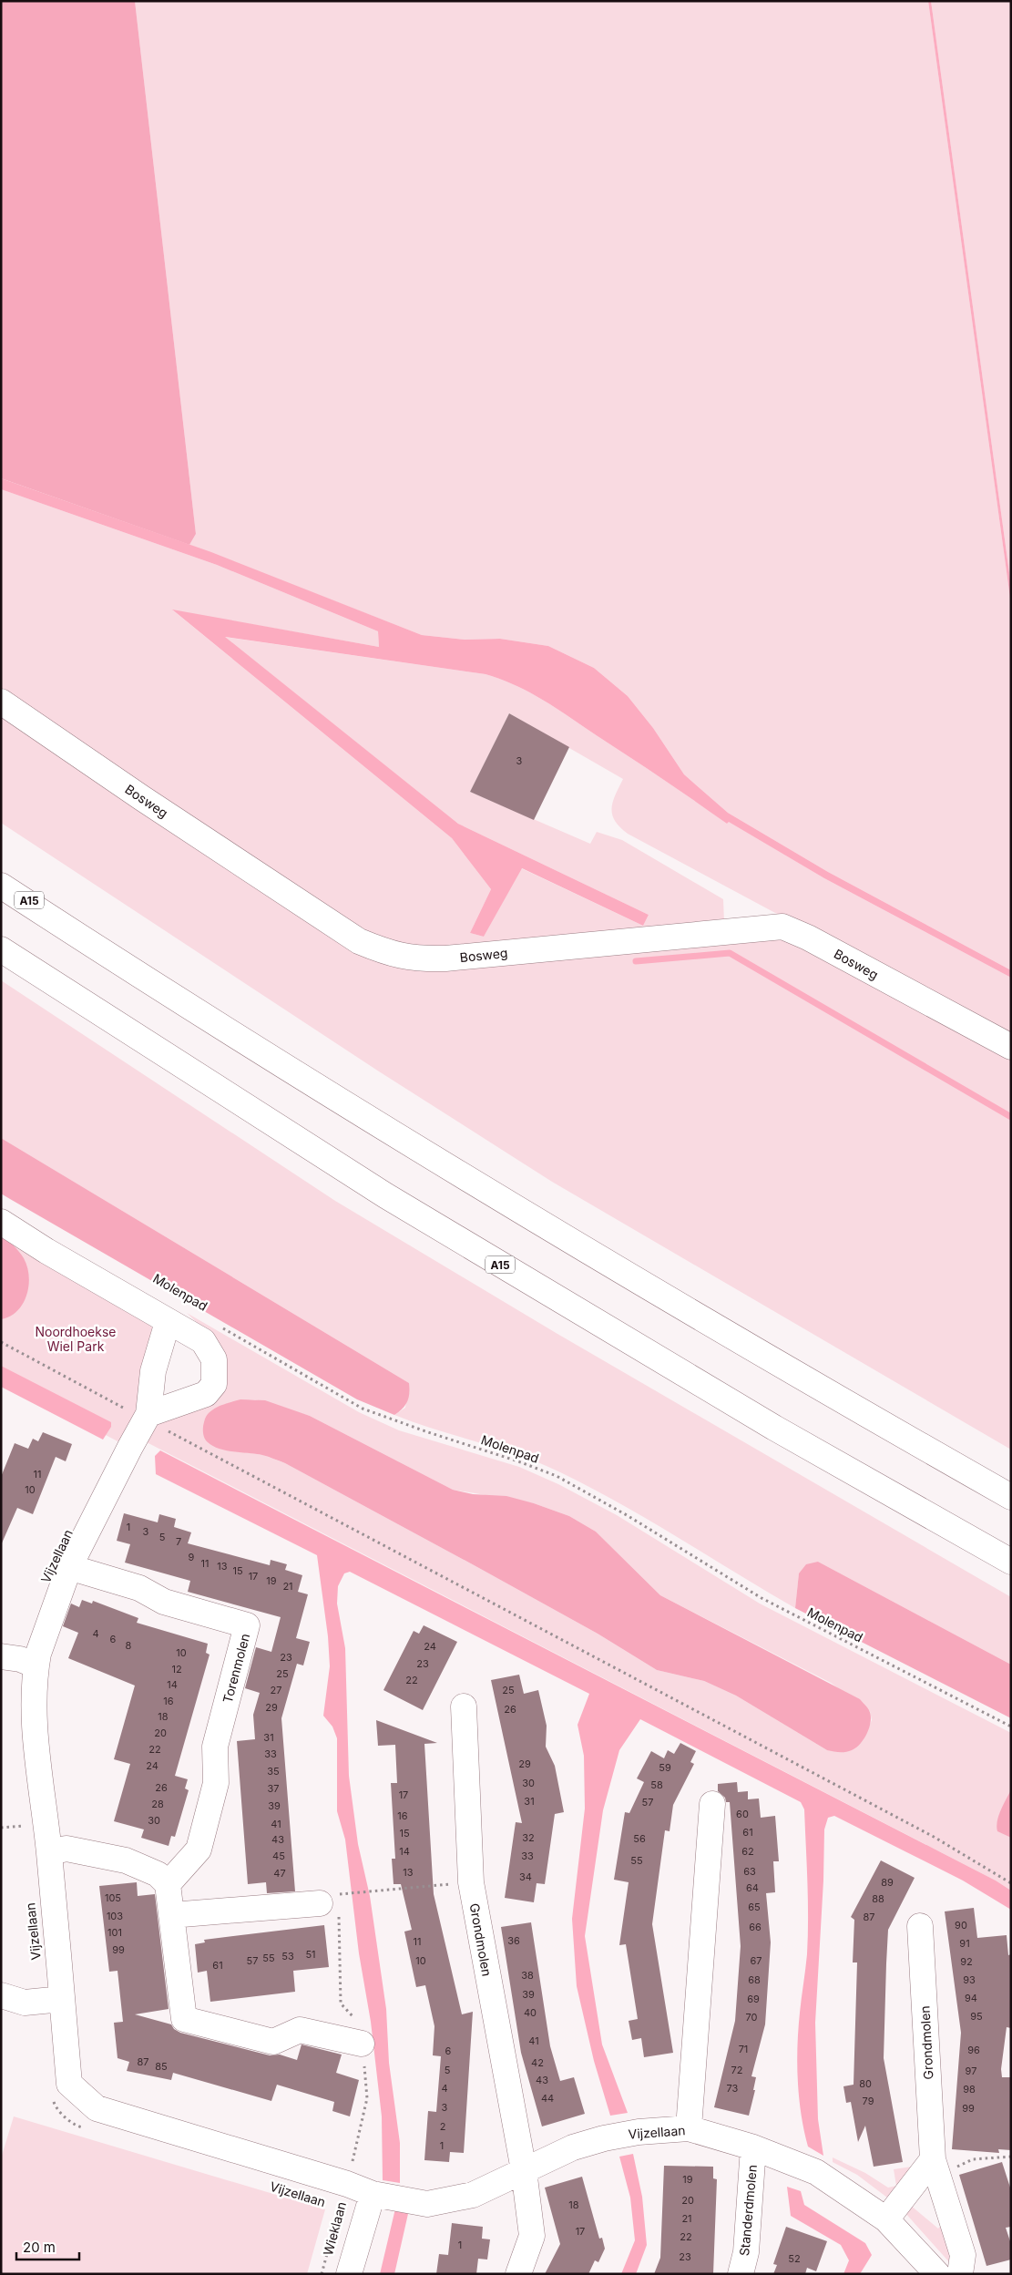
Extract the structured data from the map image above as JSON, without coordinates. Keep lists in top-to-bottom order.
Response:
{
  "streets": {
    "main road": [
      "Bosweg",
      "A15",
      "Vijzellaan",
      "Torenmolen",
      "Grondmolen",
      "Standerdmolen",
      "Wieklaan"
    ],
    "path": ["Molenpad"]
  },
  "crossings": [
    ["Vijzellaan", "Torenmolen"],
    ["Vijzellaan", "Grondmolen"],
    ["Vijzellaan", "Standerdmolen"],
    ["Vijzellaan", "Wieklaan"]
  ],
  "parks": ["Noordhoekse Wiel Park"],
  "house_numbers": [
    "3",
    "11",
    "10",
    "1",
    "3",
    "5",
    "7",
    "9",
    "11",
    "13",
    "15",
    "17",
    "19",
    "21",
    "4",
    "6",
    "8",
    "24",
    "10",
    "23",
    "23",
    "12",
    "25",
    "22",
    "14",
    "27",
    "25",
    "16",
    "29",
    "26",
    "18",
    "20",
    "31",
    "22",
    "33",
    "29",
    "24",
    "59",
    "35",
    "30",
    "58",
    "26",
    "37",
    "17",
    "31",
    "57",
    "28",
    "39",
    "60",
    "16",
    "30",
    "41",
    "61",
    "15",
    "32",
    "56",
    "43",
    "14",
    "62",
    "45",
    "33",
    "55",
    "63",
    "13",
    "47",
    "34",
    "89",
    "64",
    "105",
    "88",
    "65",
    "103",
    "87",
    "90",
    "66",
    "101",
    "36",
    "11",
    "91",
    "99",
    "51",
    "53",
    "55",
    "57",
    "10",
    "67",
    "92",
    "61",
    "38",
    "68",
    "93",
    "39",
    "94",
    "69",
    "40",
    "95",
    "70",
    "41",
    "71",
    "96",
    "6",
    "87",
    "42",
    "85",
    "5",
    "72",
    "97",
    "43",
    "80",
    "4",
    "73",
    "98",
    "44",
    "79",
    "3",
    "99",
    "2",
    "1",
    "19",
    "20",
    "18",
    "21",
    "17",
    "22",
    "1",
    "23",
    "52"
  ],
  "scale_bar": "20 m"
}
